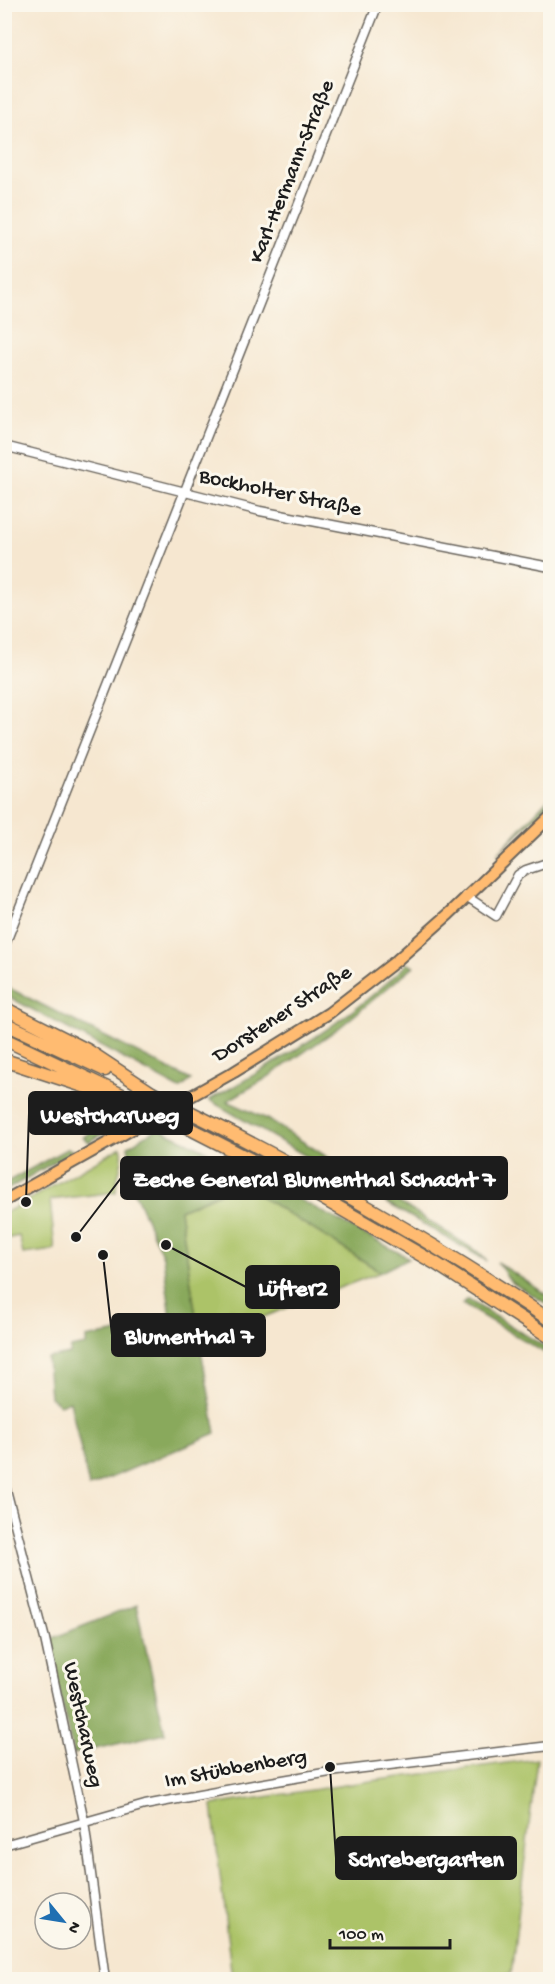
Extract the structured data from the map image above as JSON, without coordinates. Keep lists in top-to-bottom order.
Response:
{
  "streets": {
    "main road": ["Dorstener Straße"],
    "street": [
      "Karl-Hermann-Straße",
      "Bockholter Straße",
      "Westcharweg",
      "Im Stübbenberg"
    ]
  },
  "crossings": [
    ["Karl-Hermann-Straße", "Bockholter Straße"],
    ["Westcharweg", "Im Stübbenberg"]
  ],
  "places": [
    "Westcharweg",
    "Zeche General Blumenthal Schacht 7",
    "Lüfter2",
    "Blumenthal 7",
    "Schrebergarten"
  ],
  "scale_bar": "100 m",
  "north": "bottom right"
}
